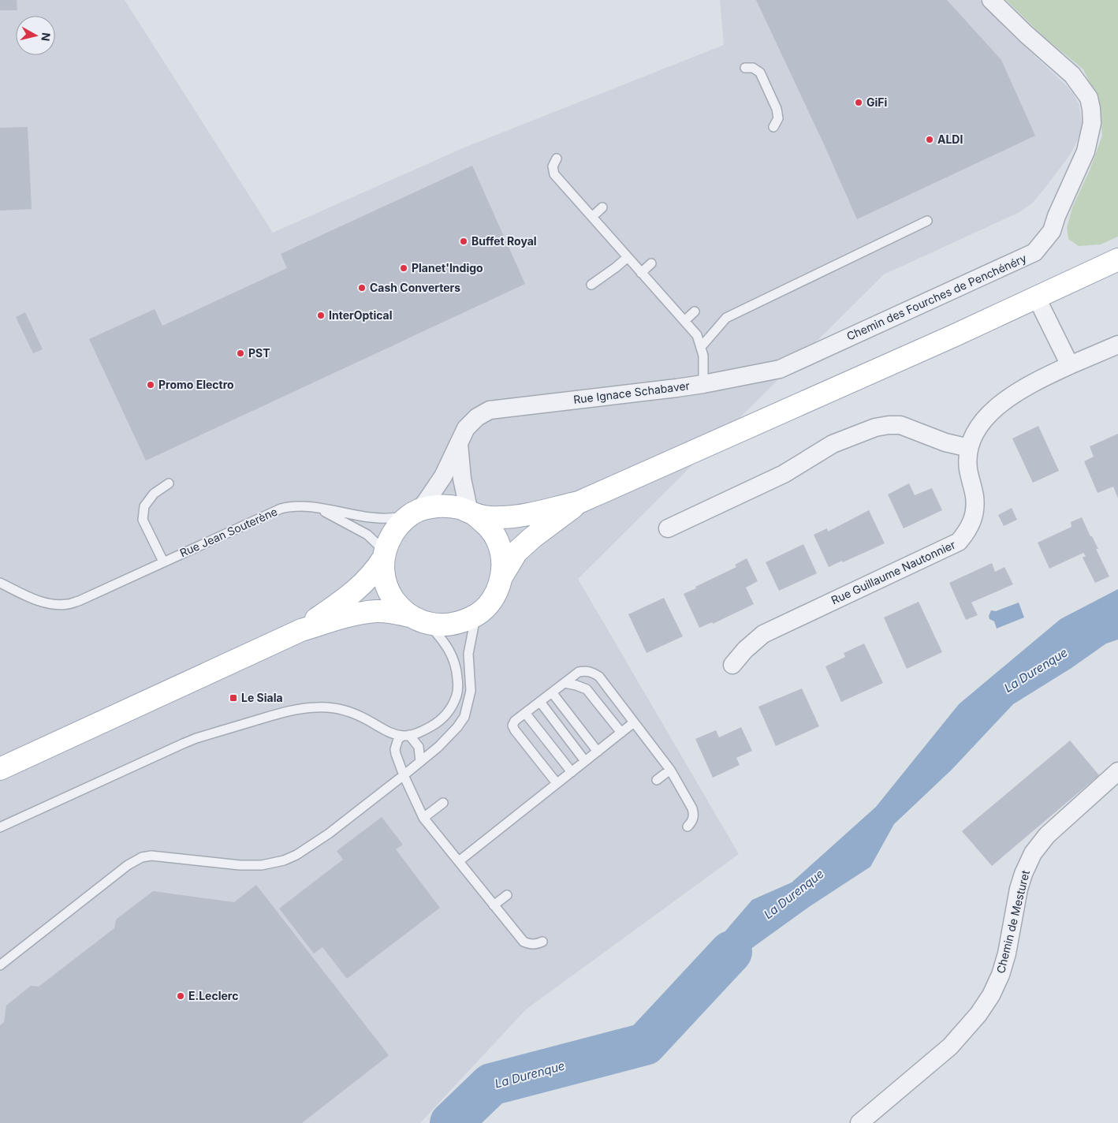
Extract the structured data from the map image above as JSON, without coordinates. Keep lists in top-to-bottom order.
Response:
{
  "streets": {
    "street": [
      "Chemin des Fourches de Penchénéry",
      "Rue Ignace Schabaver",
      "Rue Guillaume Nautonnier",
      "Chemin de Mesturet"
    ],
    "lane": ["Rue Jean Souterène"]
  },
  "crossings": [
    ["Chemin des Fourches de Penchénéry", "Rue Ignace Schabaver"],
    ["Rue Ignace Schabaver", "Rue Jean Souterène"]
  ],
  "water": ["La Durenque"],
  "places": {
    "other": [
      "GiFi",
      "ALDI",
      "Buffet Royal",
      "Planet'Indigo",
      "Cash Converters",
      "InterOptical",
      "PST",
      "Promo Electro",
      "E.Leclerc"
    ],
    "transit": ["Le Siala"]
  },
  "north": "right"
}
